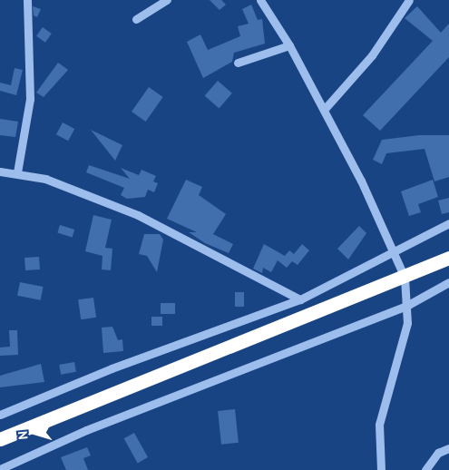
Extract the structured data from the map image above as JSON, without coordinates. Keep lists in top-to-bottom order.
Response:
{
  "north": "left"
}
